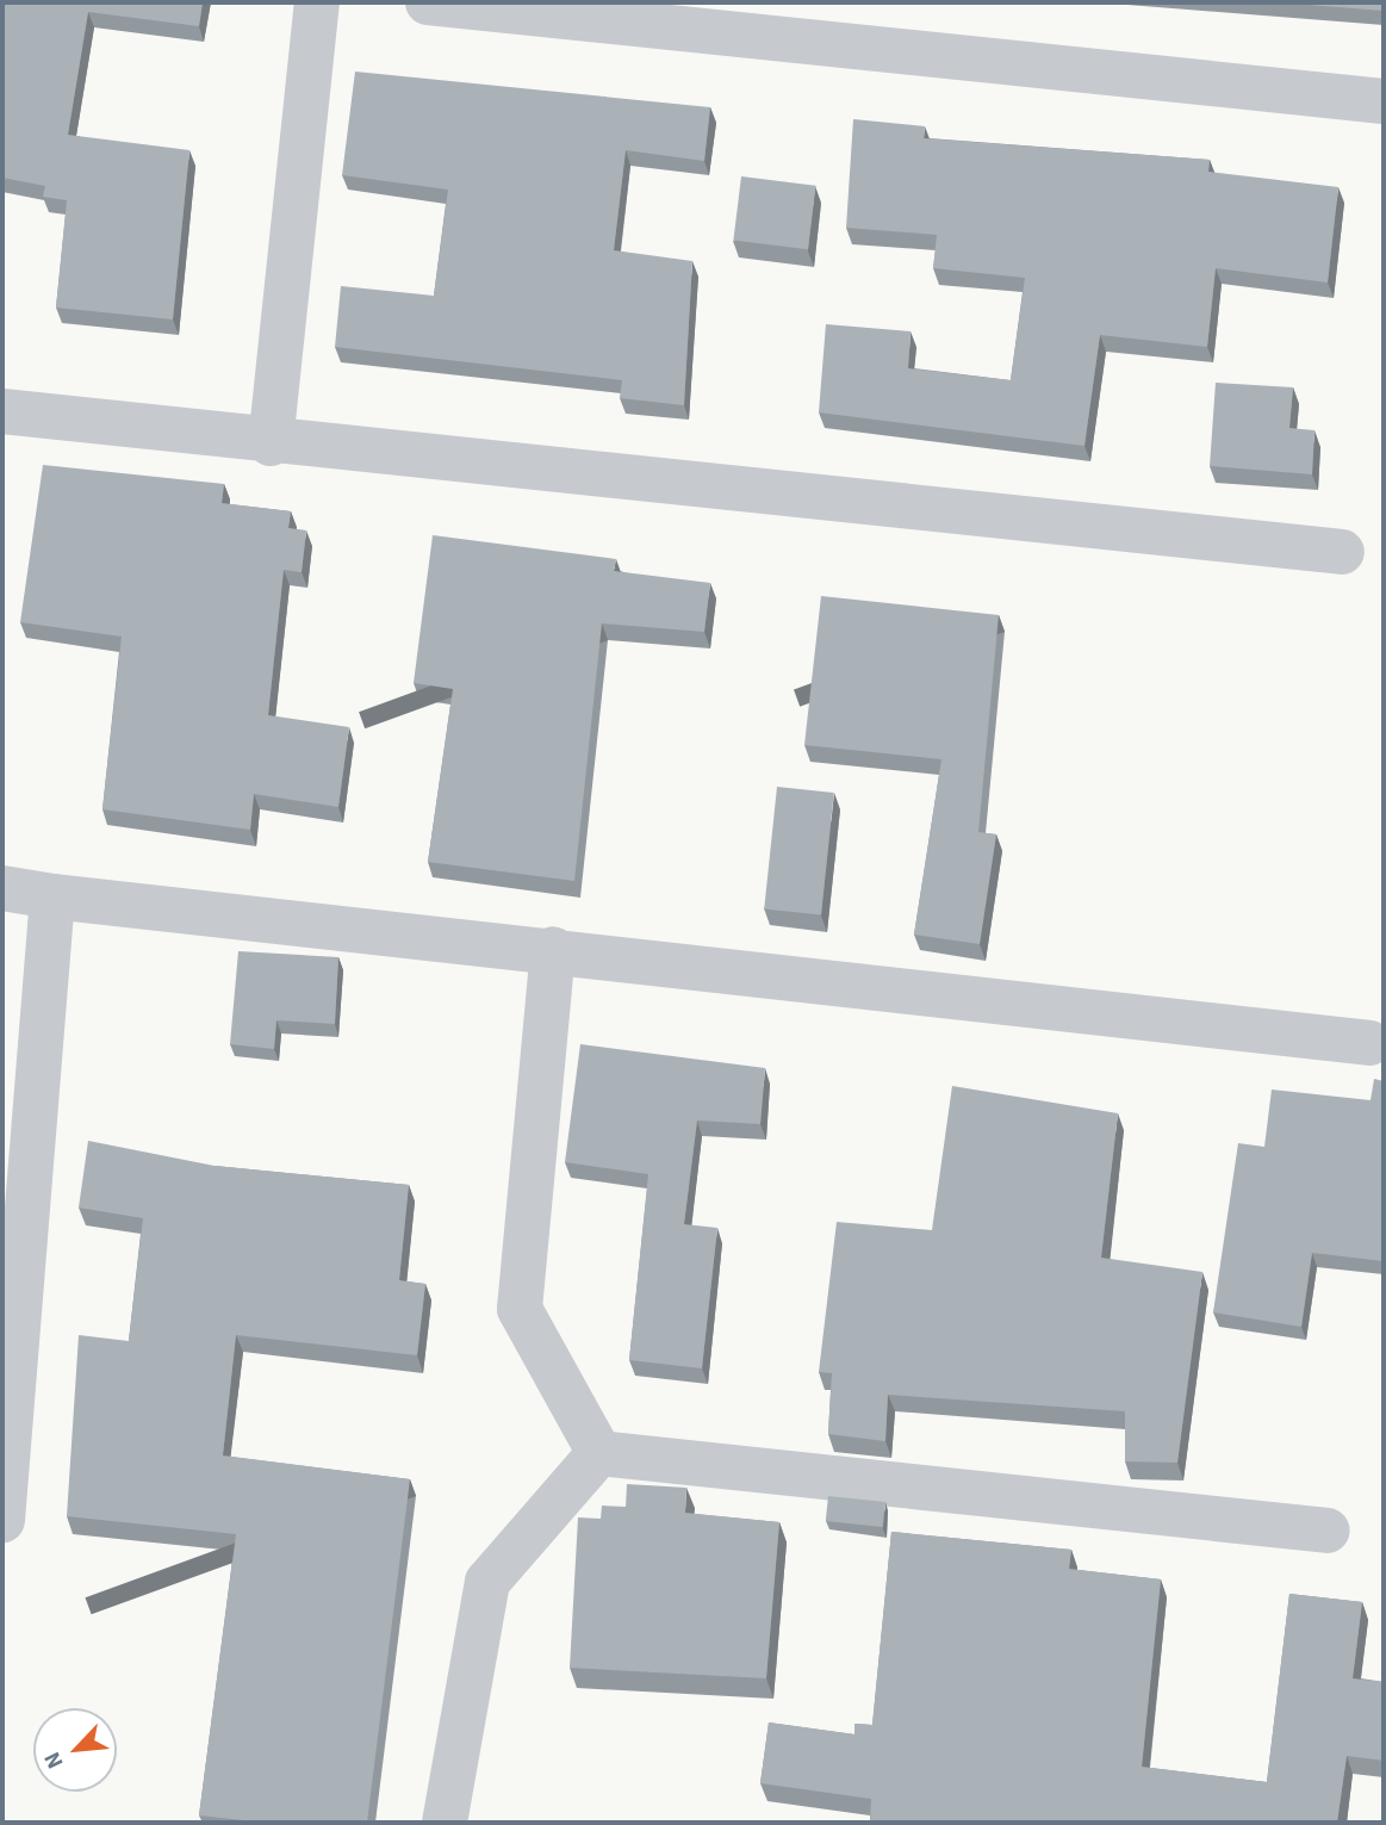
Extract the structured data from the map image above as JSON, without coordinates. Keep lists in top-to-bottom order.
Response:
{
  "north": "bottom left"
}
